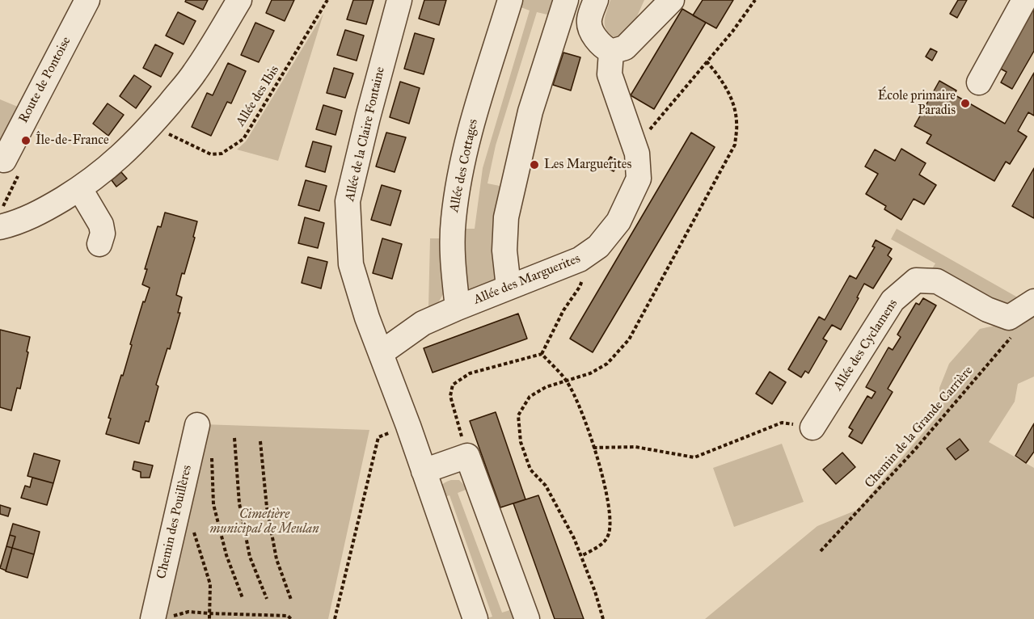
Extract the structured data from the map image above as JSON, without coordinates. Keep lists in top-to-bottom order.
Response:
{
  "streets": {
    "street": [
      "Route de Pontoise",
      "Allée de la Claire Fontaine",
      "Allée des Cottages",
      "Allée des Marguerites",
      "Allée des Cyclamens",
      "Chemin des Pouillères"
    ],
    "path": ["Allée des Ibis", "Chemin de la Grande Carrière"]
  },
  "crossings": [
    ["Allée de la Claire Fontaine", "Allée des Marguerites"],
    ["Allée des Cottages", "Allée des Marguerites"],
    ["Allée des Cyclamens", "Chemin de la Grande Carrière"]
  ],
  "parks": ["Cimetière municipal de Meulan"],
  "places": ["École primaire Paradis", "Île-de-France", "Les Marguerites"]
}
